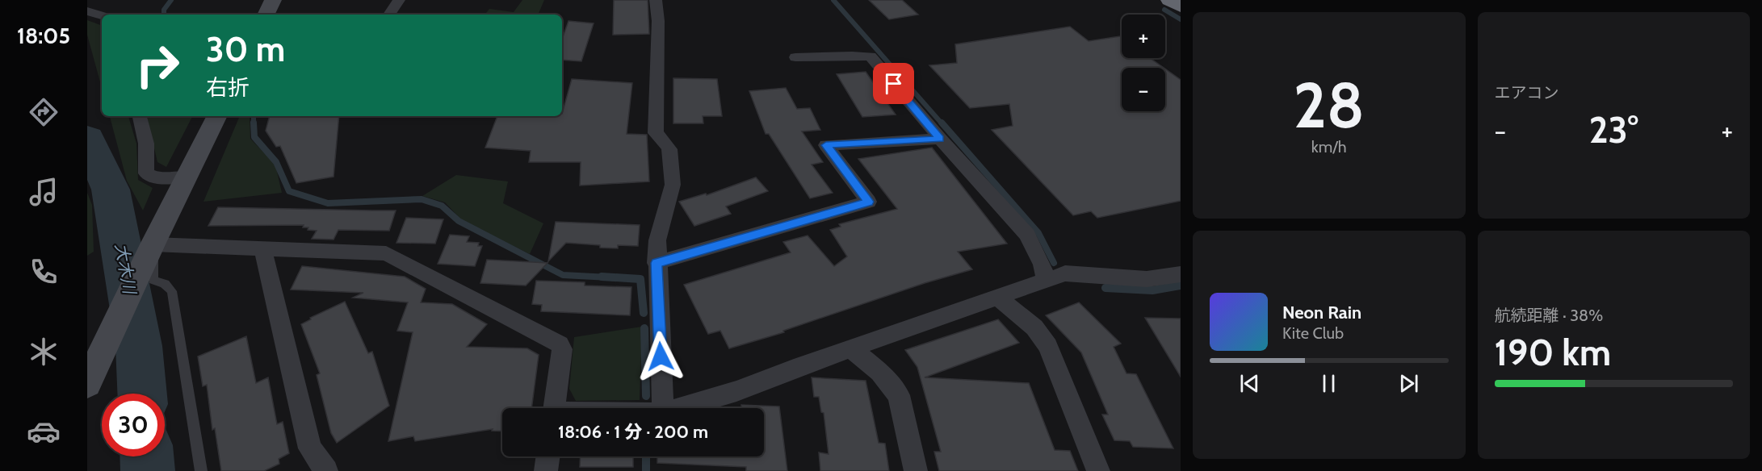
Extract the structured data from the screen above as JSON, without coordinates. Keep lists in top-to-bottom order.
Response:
{
  "water": ["大木川"],
  "page": {
    "tabs": "18:05",
    "tile": [
      ["28", "km/h"],
      "エアコン",
      ["航続距離 · 38%", "190 km"]
    ],
    "map_buttons": ["+", "−"],
    "turn": ["30 m", "右折"],
    "heat": ["−", "23°", "+"],
    "song": ["Neon Rain", "Kite Club"],
    "limit": "30",
    "trip": "18:06 · 1 分 · 200 m"
  }
}
